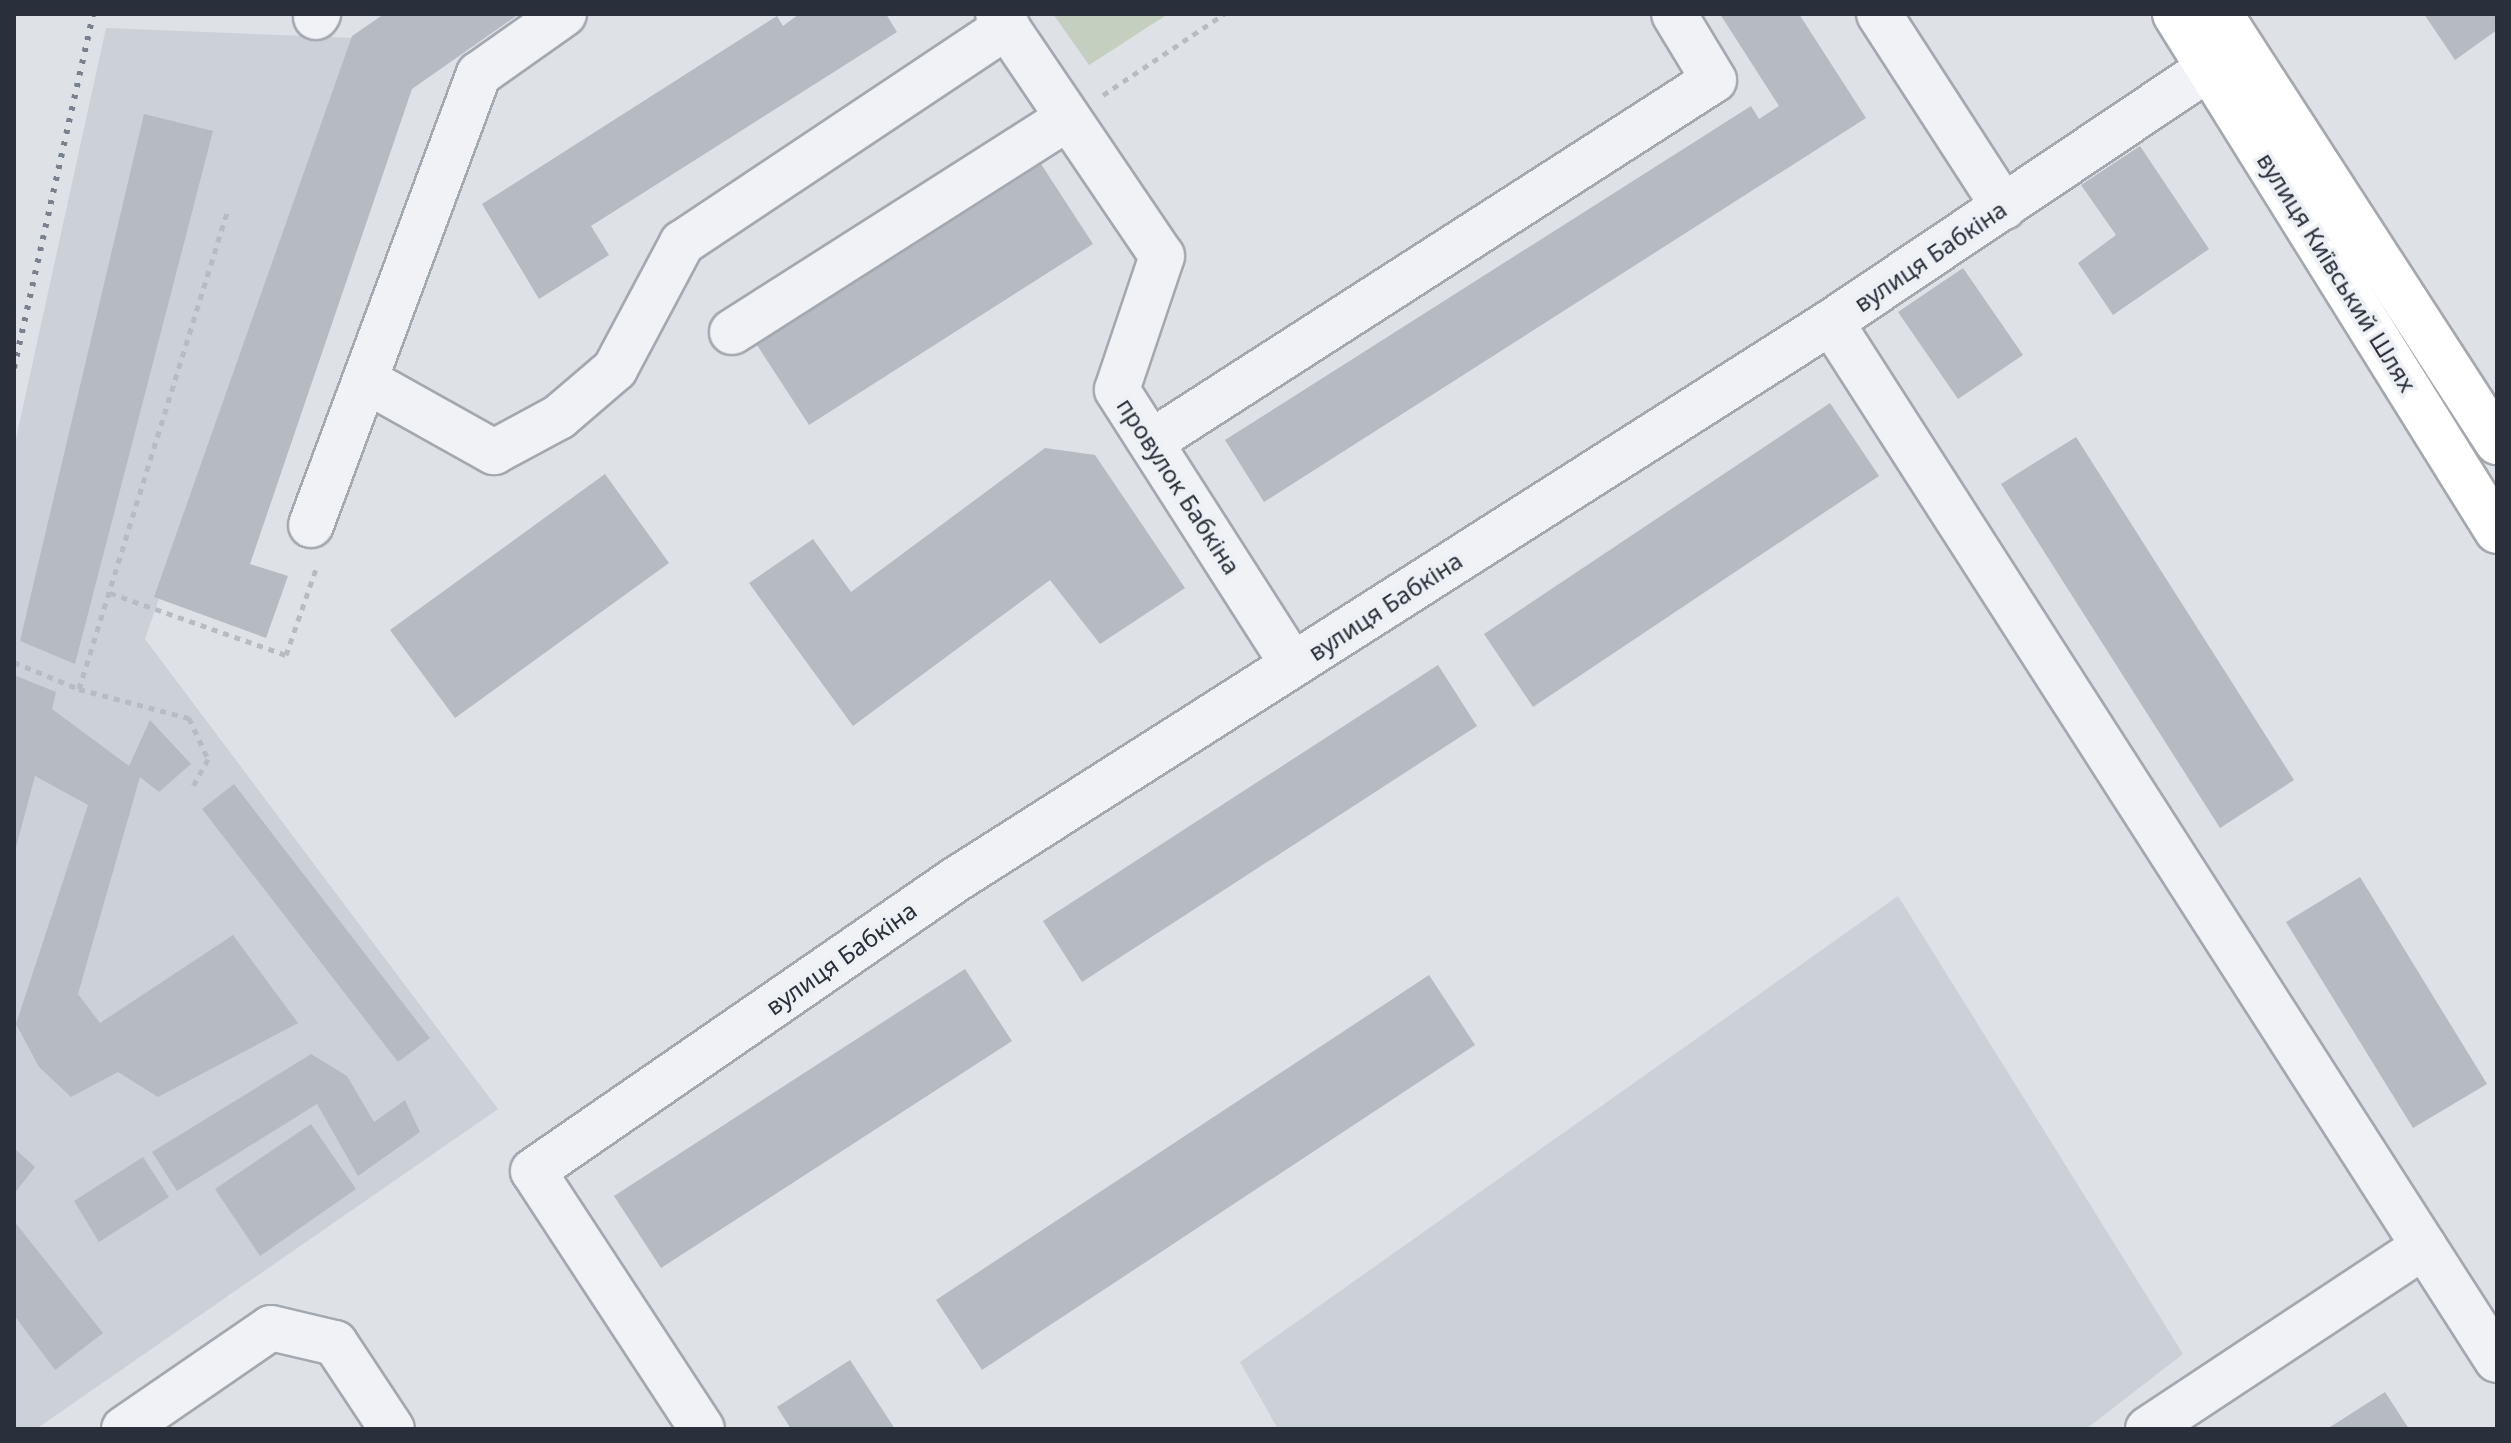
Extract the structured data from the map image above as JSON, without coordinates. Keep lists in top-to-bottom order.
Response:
{
  "streets": {
    "highway": ["вулиця Київський Шлях"],
    "street": ["вулиця Бабкіна", "провулок Бабкіна"]
  },
  "crossings": [
    ["вулиця Бабкіна", "вулиця Київський Шлях"],
    ["вулиця Бабкіна", "провулок Бабкіна"]
  ]
}
